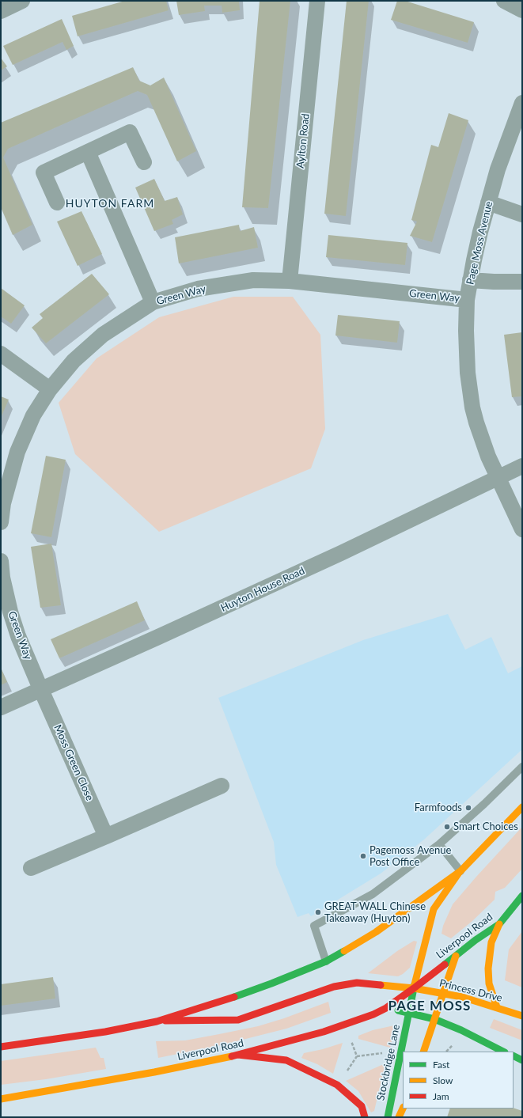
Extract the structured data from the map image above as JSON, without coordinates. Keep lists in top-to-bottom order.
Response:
{
  "streets": {
    "main road": ["Liverpool Road", "Princess Drive", "Stockbridge Lane"],
    "street": [
      "Aylton Road",
      "Page Moss Avenue",
      "Green Way",
      "Huyton House Road",
      "Moss Green Close"
    ]
  },
  "crossings": [
    ["Aylton Road", "Green Way"],
    ["Page Moss Avenue", "Green Way"],
    ["Page Moss Avenue", "Huyton House Road"],
    ["Green Way", "Huyton House Road"],
    ["Green Way", "Moss Green Close"],
    ["Huyton House Road", "Moss Green Close"],
    ["Liverpool Road", "Princess Drive"],
    ["Liverpool Road", "Stockbridge Lane"],
    ["Princess Drive", "Stockbridge Lane"]
  ],
  "districts": ["HUYTON FARM", "PAGE MOSS"],
  "places": [
    "Farmfoods",
    "Smart Choices",
    "Pagemoss Avenue Post Office",
    "GREAT WALL Chinese Takeaway (Huyton)"
  ],
  "legend": ["Fast", "Slow", "Jam"]
}
